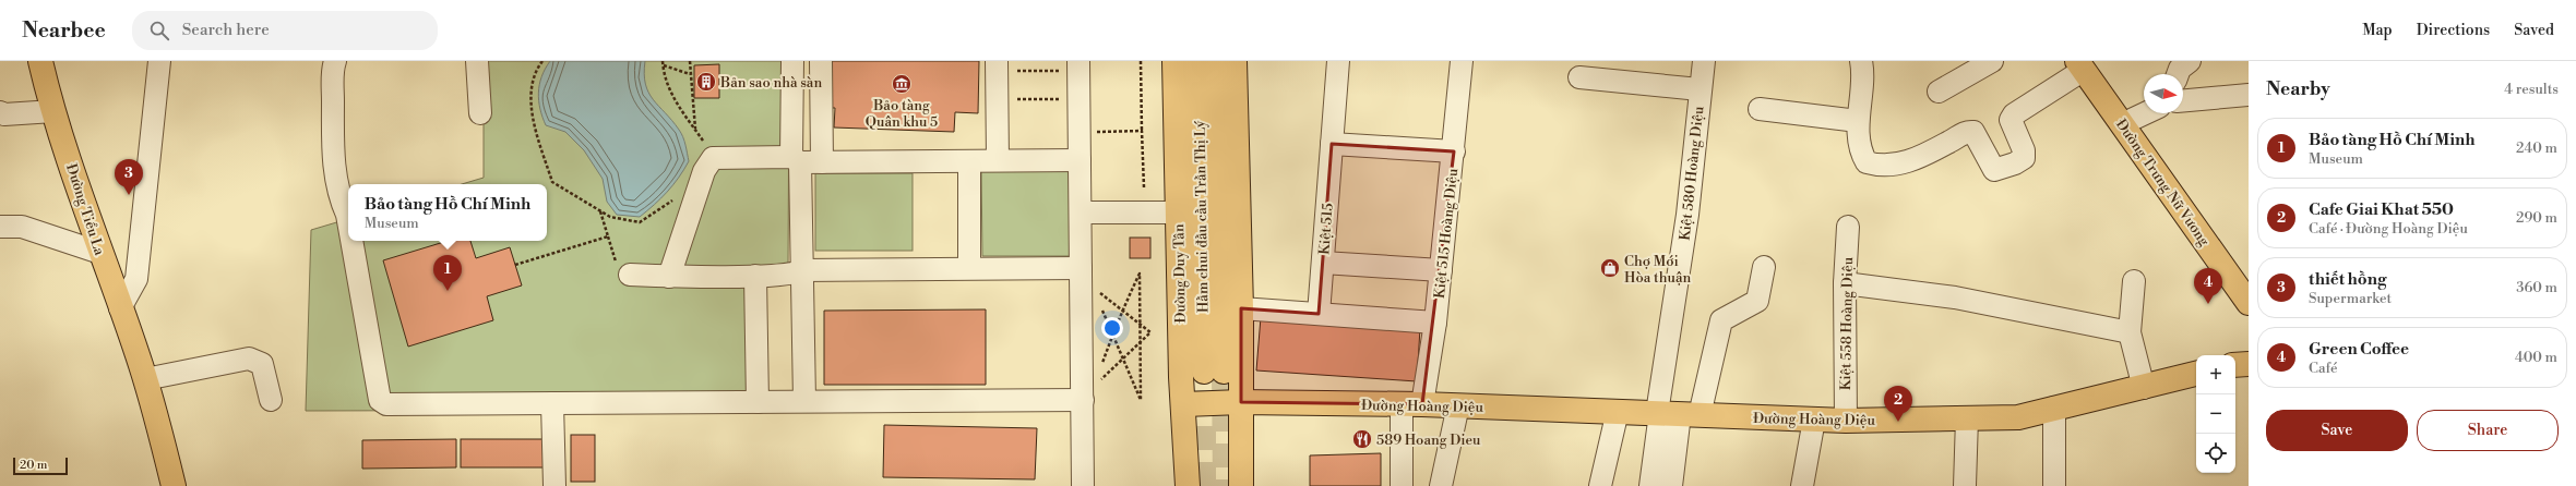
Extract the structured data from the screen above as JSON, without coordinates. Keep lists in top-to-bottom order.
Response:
{
  "streets": {
    "main road": [
      "Đường Trưng Nữ Vương",
      "Đường Tiểu La",
      "Hầm chui đầu cầu Trần Thị Lý",
      "Đường Duy Tân",
      "Đường Hoàng Diệu"
    ],
    "street": [
      "Kiệt 580 Hoàng Diệu",
      "Kiệt 515",
      "Kiệt 515 Hoàng Diệu",
      "Kiệt 558 Hoàng Diệu"
    ]
  },
  "crossings": [
    ["Kiệt 580 Hoàng Diệu", "Đường Hoàng Diệu"],
    ["Kiệt 515 Hoàng Diệu", "Đường Hoàng Diệu"],
    ["Đường Duy Tân", "Đường Hoàng Diệu"],
    ["Kiệt 558 Hoàng Diệu", "Đường Hoàng Diệu"]
  ],
  "places": {
    "building": ["Bản sao nhà sàn"],
    "museum": ["Bảo tàng Quân khu 5"],
    "shop": ["Chợ Mới Hòa thuận"],
    "restaurant": ["589 Hoang Dieu"]
  },
  "scale_bar": "20 m",
  "north": "right",
  "page": {
    "header": "Nearbee",
    "search": "Search here",
    "nav": ["Map", "Directions", "Saved"],
    "heading": ["Nearby", "4 results"],
    "list": [
      {
        "mark": "1",
        "name": "Bảo tàng Hồ Chí Minh",
        "note": "Museum",
        "value": "240 m"
      },
      {
        "mark": "2",
        "name": "Cafe Giai Khat 550",
        "note": "Café · Đường Hoàng Diệu",
        "value": "290 m"
      },
      {
        "mark": "3",
        "name": "thiết hồng",
        "note": "Supermarket",
        "value": "360 m"
      },
      {
        "mark": "4",
        "name": "Green Coffee",
        "note": "Café",
        "value": "400 m"
      }
    ],
    "pins": [
      "3",
      "1",
      "4",
      "2"
    ],
    "popup": ["Bảo tàng Hồ Chí Minh", "Museum"],
    "map_buttons": ["+", "−"],
    "buttons": ["Save", "Share"],
    "scale": "20 m"
  }
}
